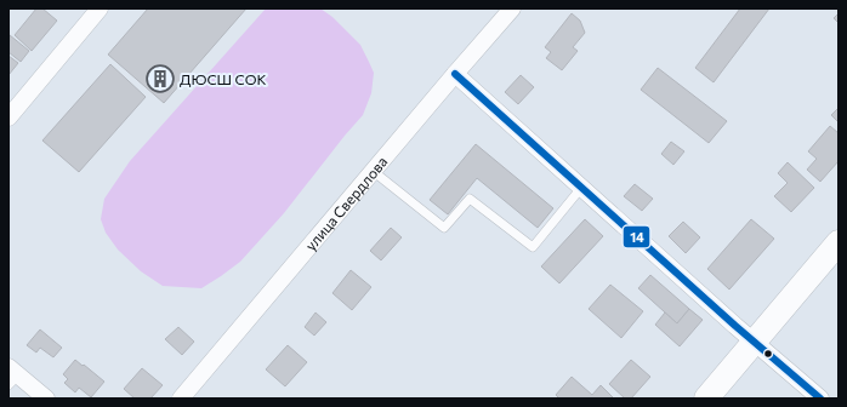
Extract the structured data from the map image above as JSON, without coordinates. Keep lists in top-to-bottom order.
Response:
{
  "streets": {
    "street": ["улица Свердлова"]
  },
  "places": {
    "building": ["ДЮСШ СОК"]
  },
  "lines": ["transit line 14"]
}
